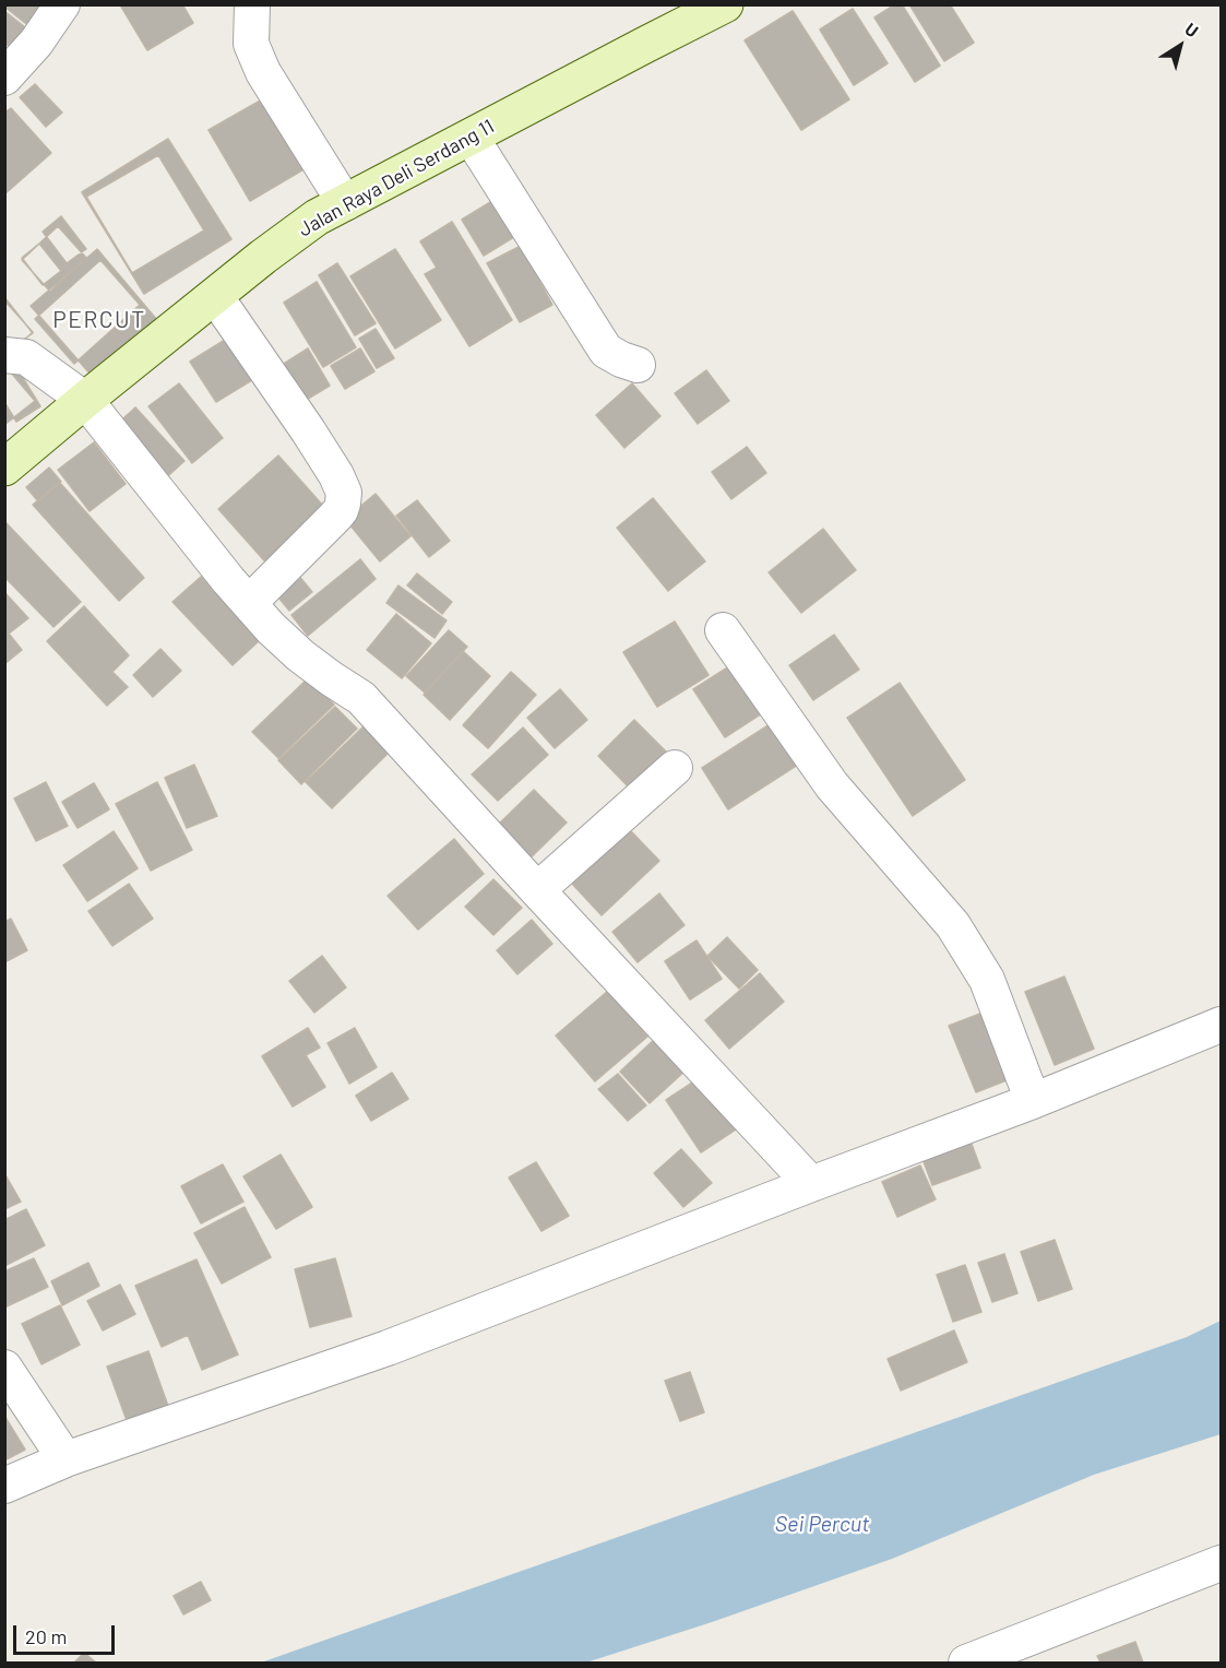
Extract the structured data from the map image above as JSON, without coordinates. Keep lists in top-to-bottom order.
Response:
{
  "streets": {
    "street": ["Jalan Raya Deli Serdang 11"]
  },
  "districts": ["PERCUT"],
  "water": ["Sei Percut"],
  "scale_bar": "20 m",
  "north": "top right"
}
